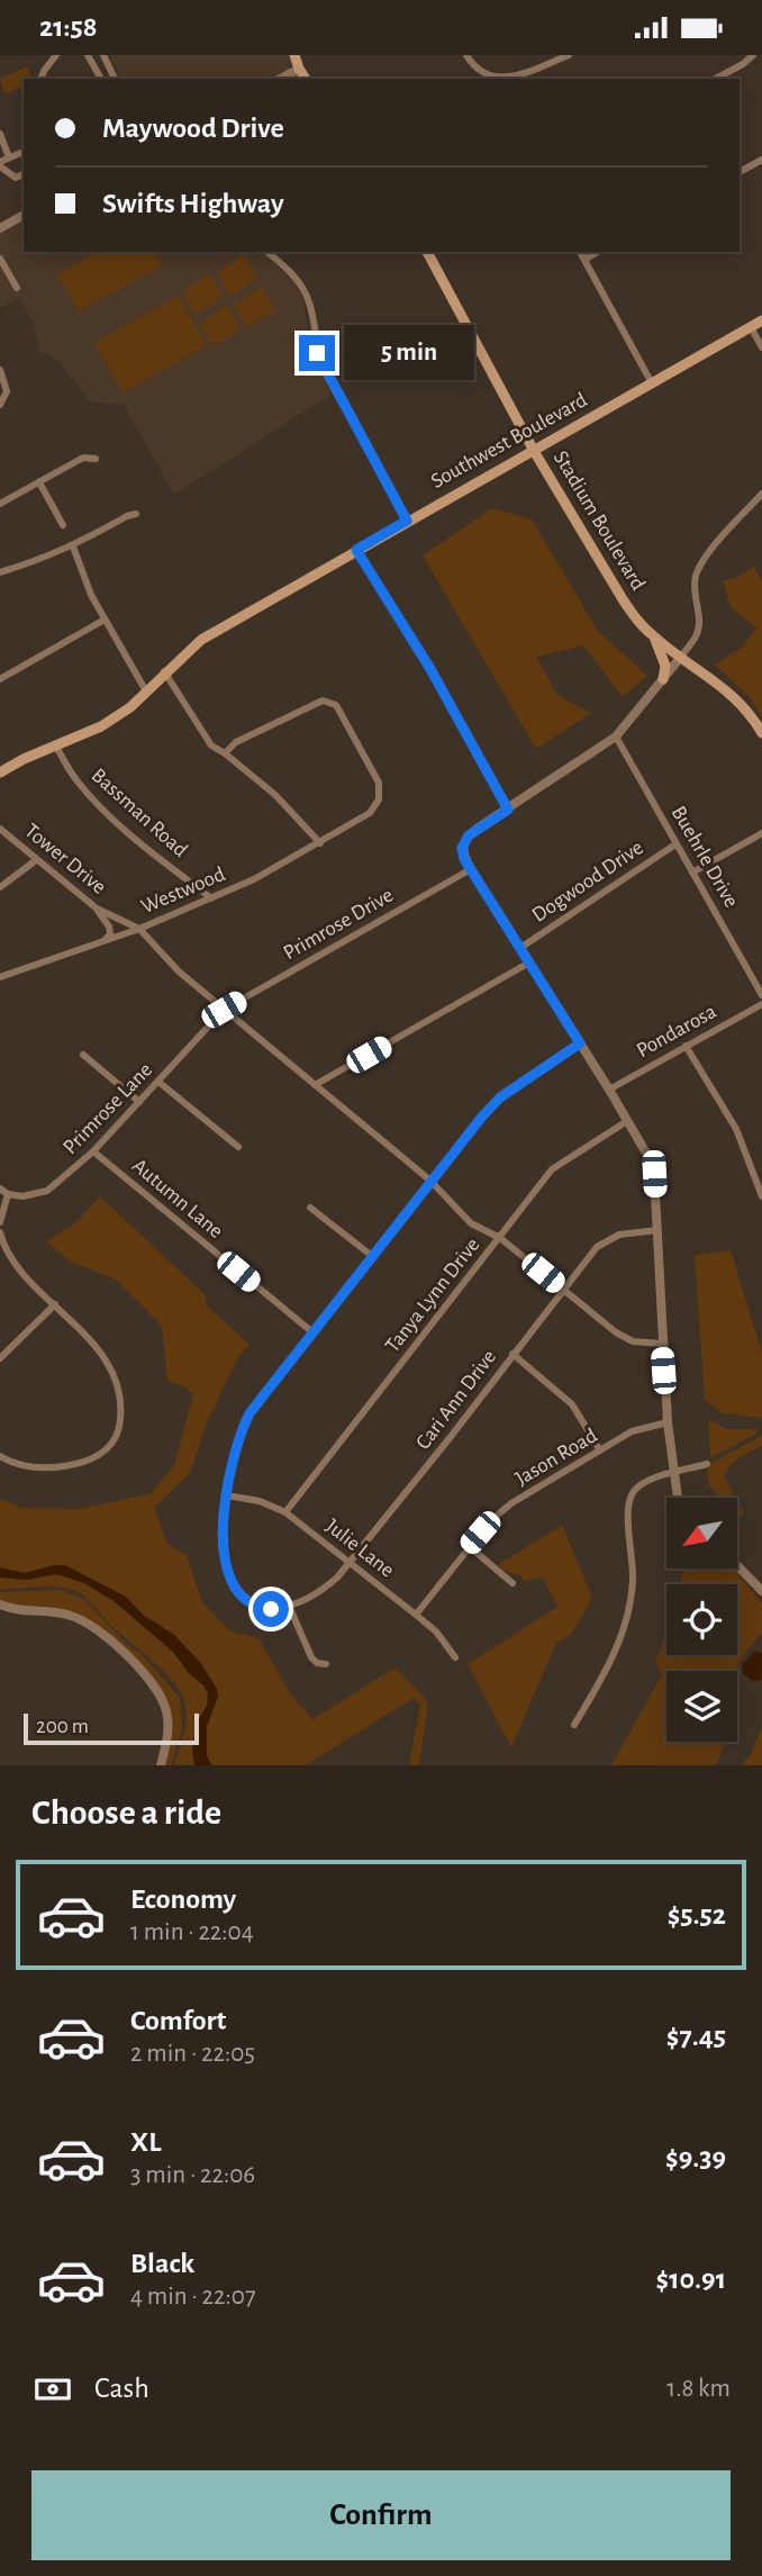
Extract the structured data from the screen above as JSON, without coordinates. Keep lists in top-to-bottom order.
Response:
{
  "streets": {
    "main road": ["Southwest Boulevard", "Stadium Boulevard"],
    "street": [
      "Bassman Road",
      "Buehrle Drive",
      "Tower Drive",
      "Dogwood Drive",
      "Westwood",
      "Primrose Drive",
      "Pondarosa",
      "Primrose Lane",
      "Autumn Lane",
      "Tanya Lynn Drive",
      "Cari Ann Drive",
      "Jason Road",
      "Julie Lane"
    ]
  },
  "crossings": [
    ["Southwest Boulevard", "Stadium Boulevard"],
    ["Southwest Boulevard", "Bassman Road"],
    ["Bassman Road", "Westwood"],
    ["Buehrle Drive", "Dogwood Drive"],
    ["Tower Drive", "Westwood"],
    ["Tower Drive", "Primrose Drive"],
    ["Tower Drive", "Primrose Lane"],
    ["Tower Drive", "Tanya Lynn Drive"],
    ["Tower Drive", "Cari Ann Drive"],
    ["Primrose Drive", "Primrose Lane"],
    ["Primrose Lane", "Autumn Lane"],
    ["Tanya Lynn Drive", "Julie Lane"],
    ["Cari Ann Drive", "Julie Lane"],
    ["Jason Road", "Julie Lane"]
  ],
  "scale_bar": "200 m",
  "north": "bottom left",
  "page": {
    "status": "21:58",
    "banner": ["Maywood Drive", "Swifts Highway"],
    "bubble": "5 min",
    "scale": "200 m",
    "heading": "Choose a ride",
    "list": [
      {
        "name": "Economy",
        "note": "1 min · 22:04",
        "value": "$5.52"
      },
      {
        "name": "Comfort",
        "note": "2 min · 22:05",
        "value": "$7.45"
      },
      {
        "name": "XL",
        "note": "3 min · 22:06",
        "value": "$9.39"
      },
      {
        "name": "Black",
        "note": "4 min · 22:07",
        "value": "$10.91"
      }
    ],
    "pay": ["Cash", "1.8 km"],
    "buttons": "Confirm"
  }
}
